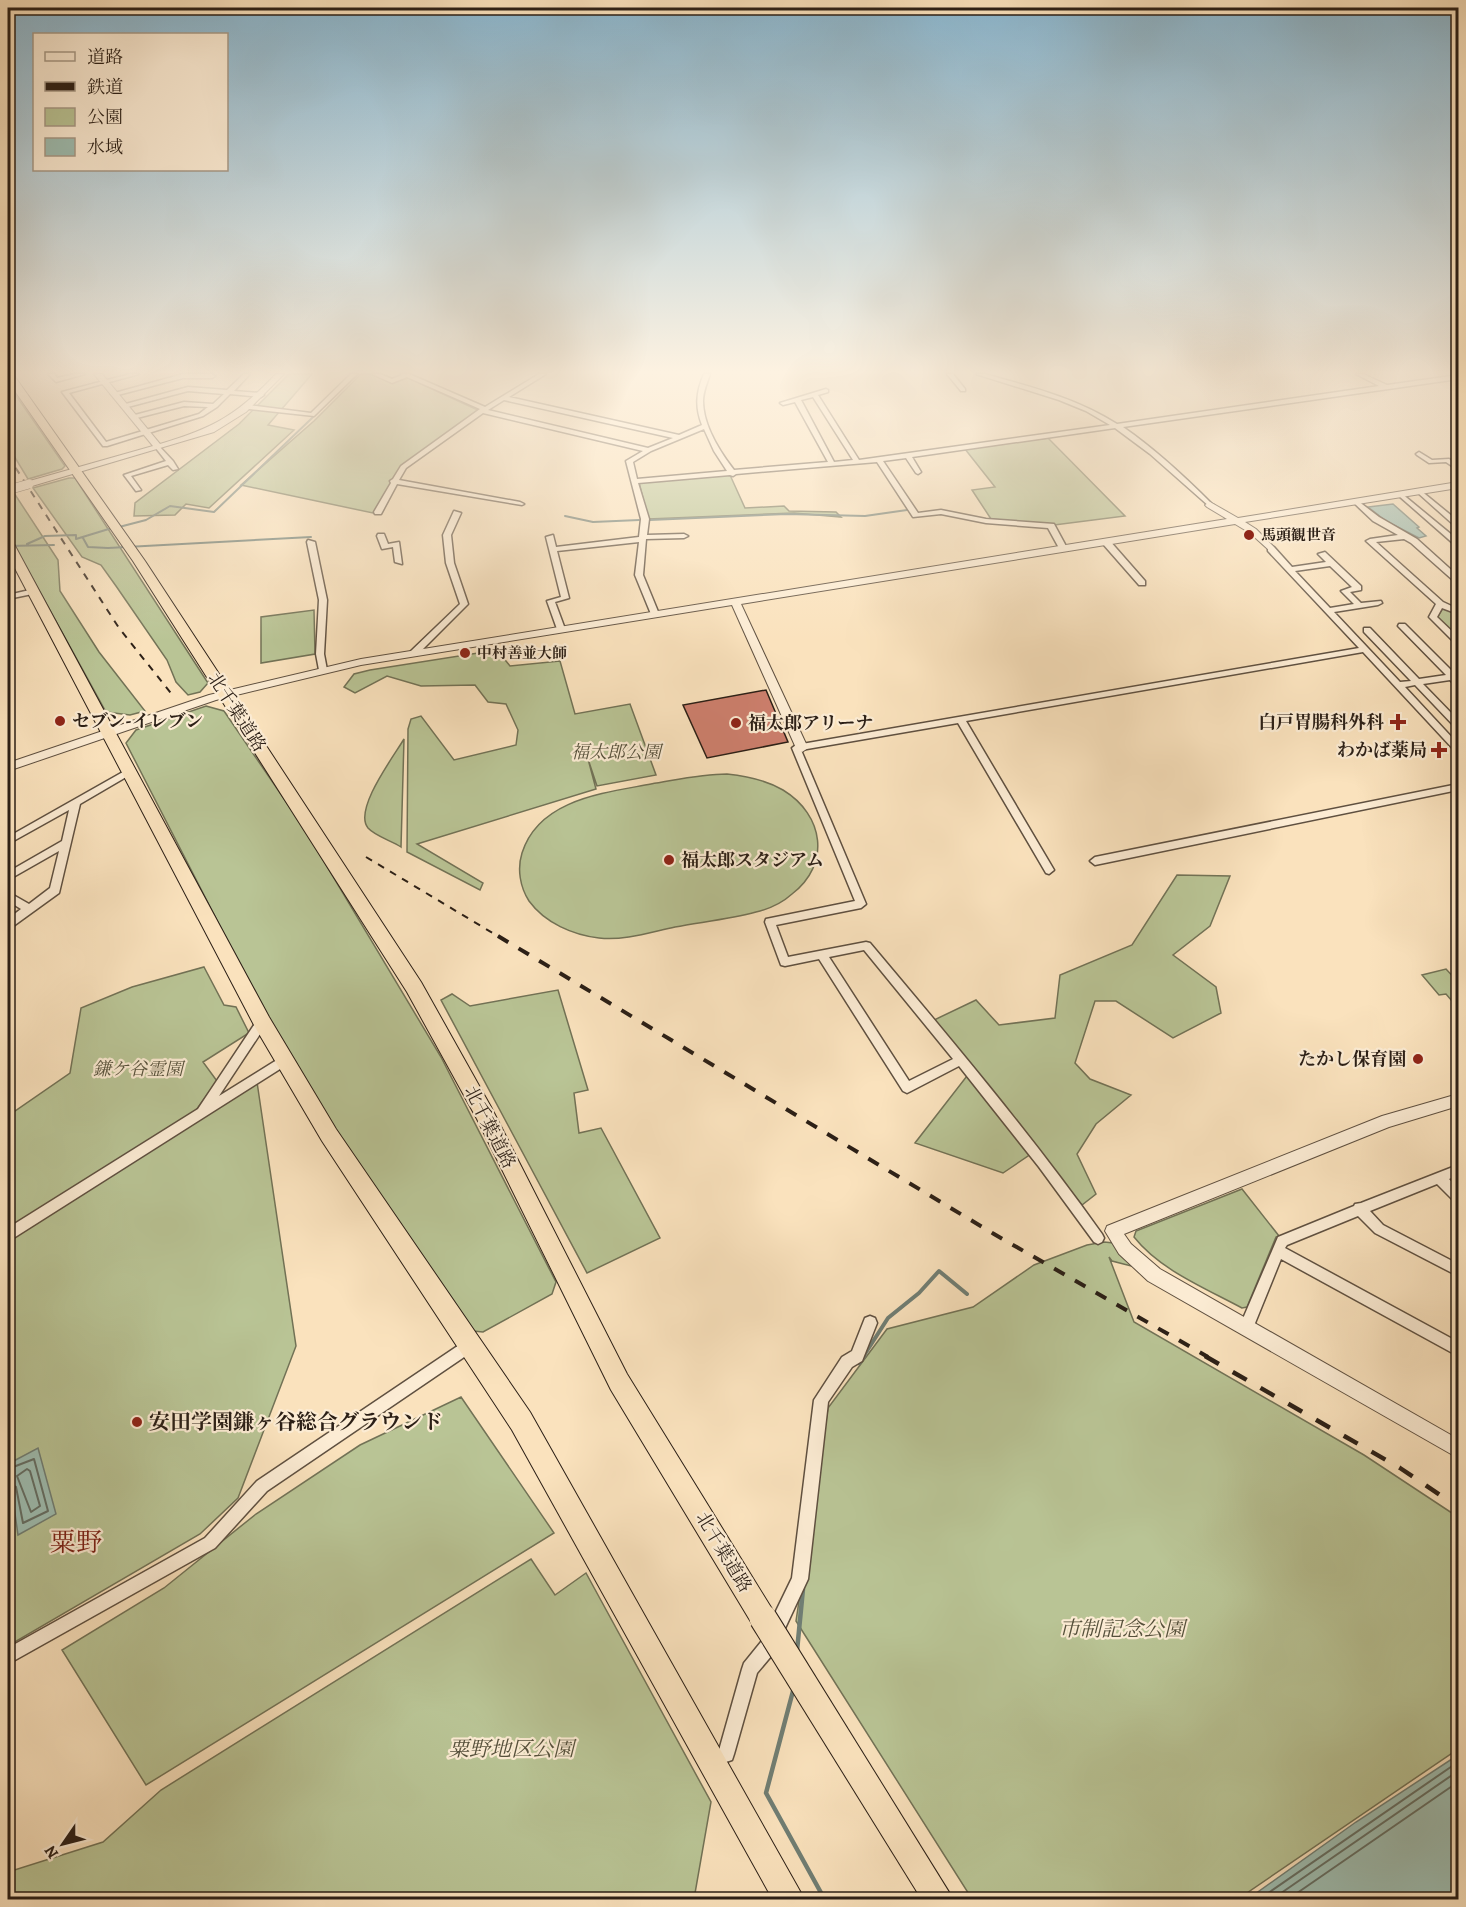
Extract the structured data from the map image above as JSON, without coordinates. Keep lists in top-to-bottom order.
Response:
{
  "streets": {
    "highway": ["北千葉道路"]
  },
  "districts": ["粟野"],
  "parks": [
    "福太郎公園",
    "鎌ケ谷霊園",
    "市制記念公園",
    "粟野地区公園"
  ],
  "places": {
    "other": [
      "馬頭観世音",
      "中村善並大師",
      "セブン-イレブン",
      "福太郎アリーナ",
      "福太郎スタジアム",
      "たかし保育園",
      "安田学園鎌ヶ谷総合グラウンド"
    ],
    "health": ["白戸胃腸科外科", "わかば薬局"]
  },
  "legend": [
    "道路",
    "鉄道",
    "公園",
    "水域"
  ],
  "north": "bottom left"
}
